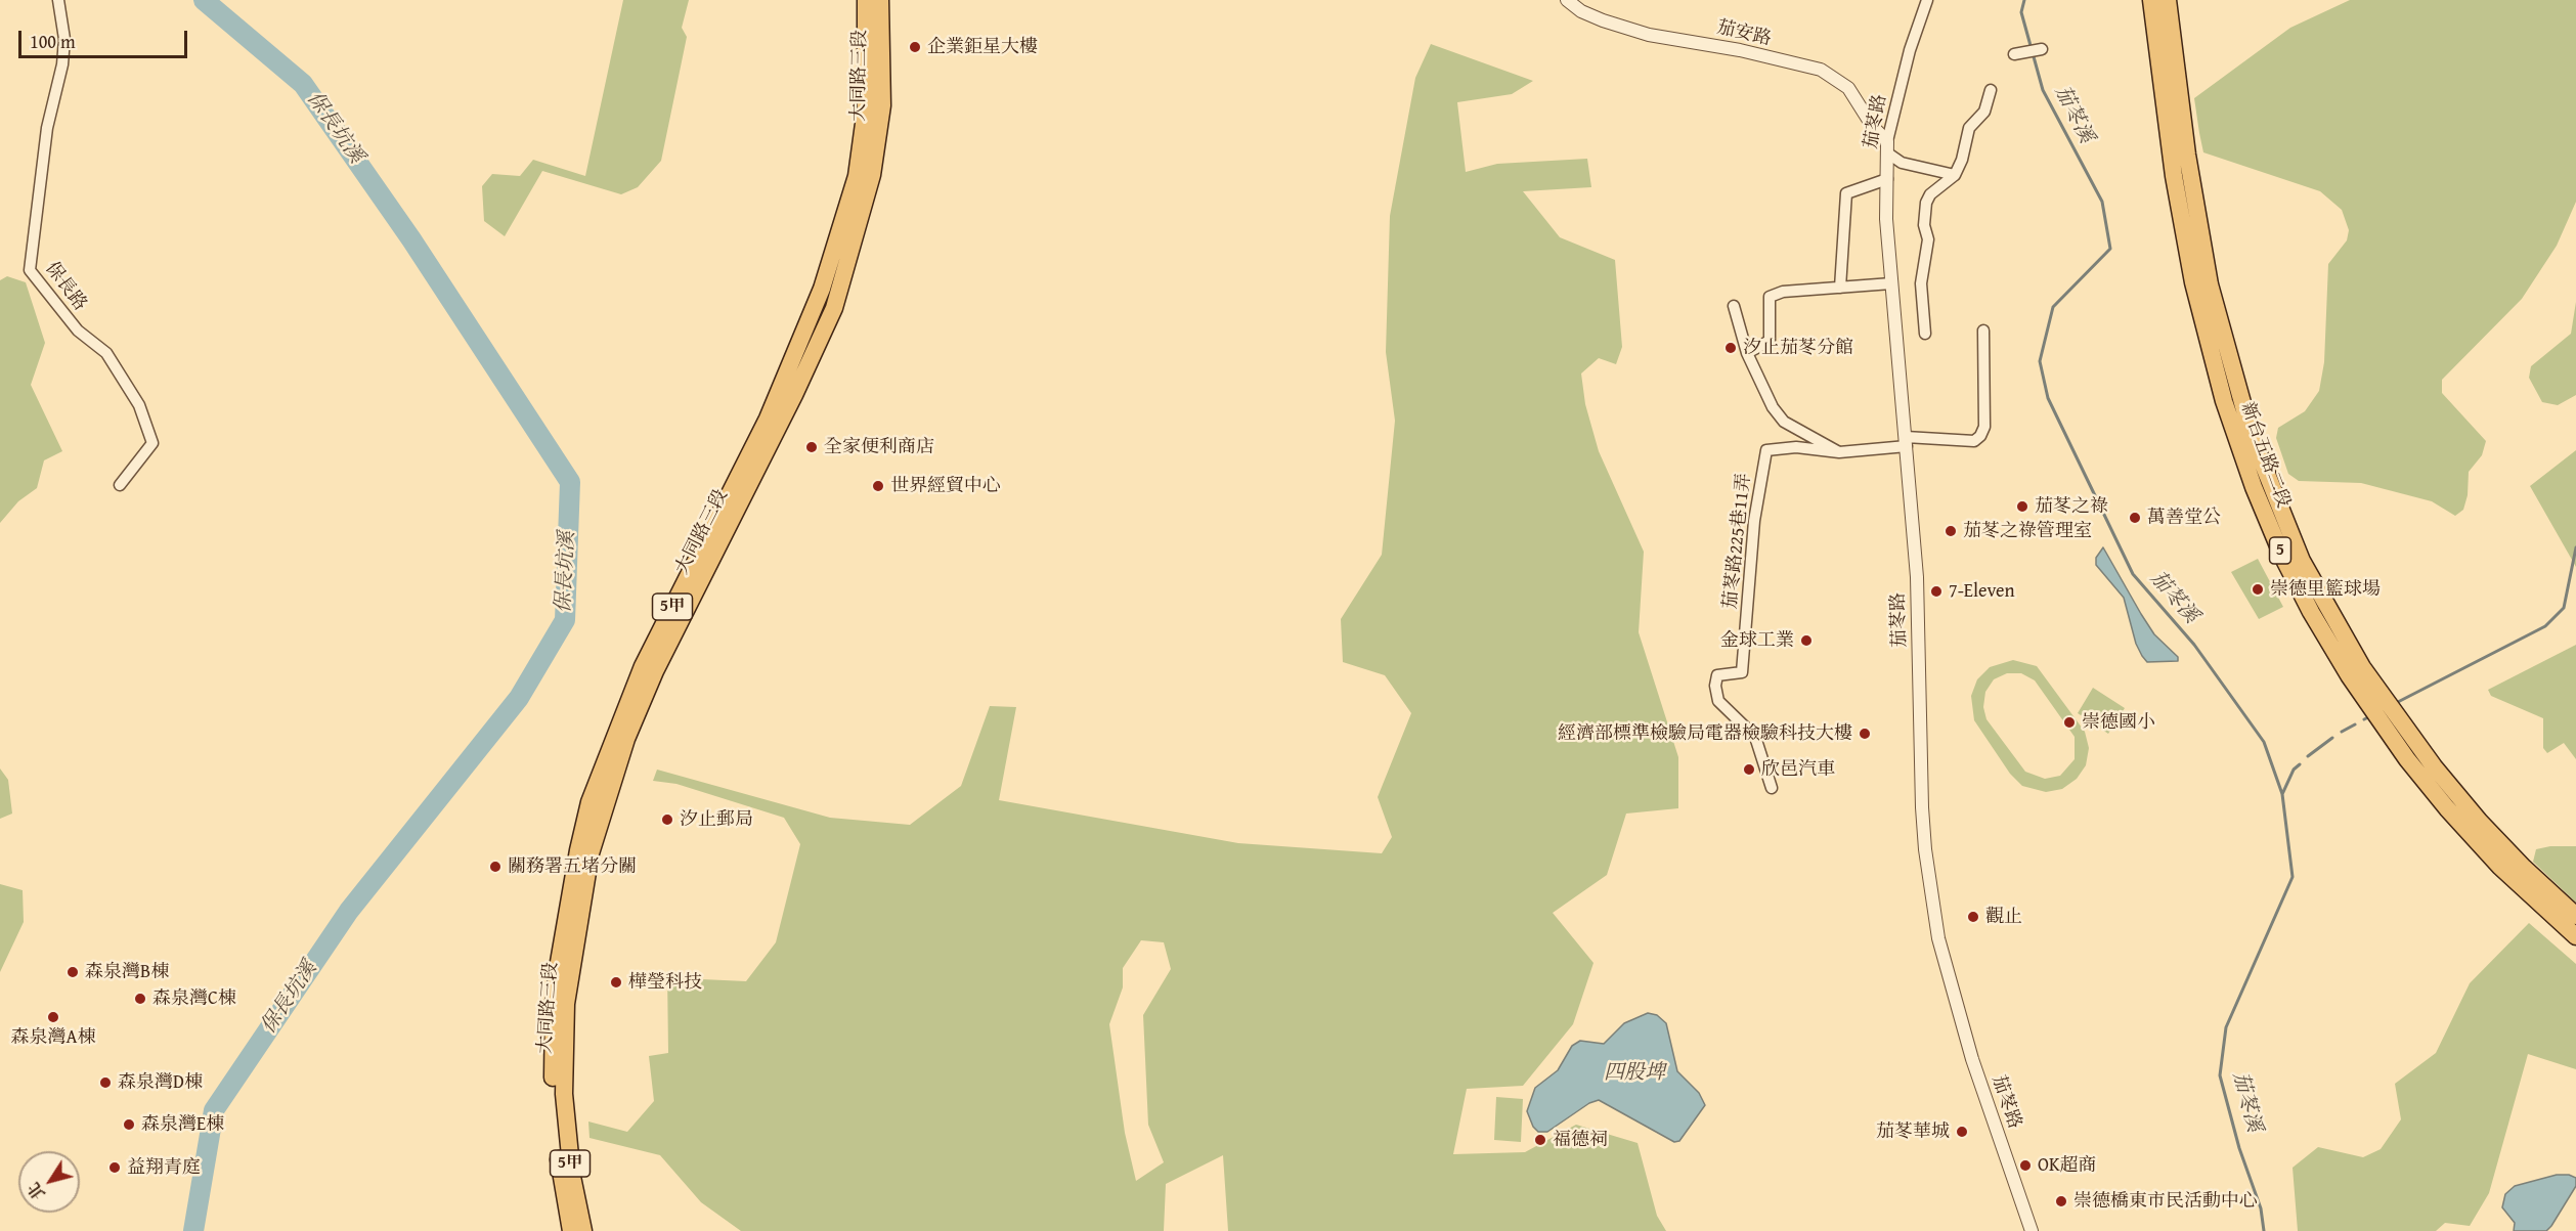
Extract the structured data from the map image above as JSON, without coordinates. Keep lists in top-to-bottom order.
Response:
{
  "streets": {
    "main road": [
      "大同路三段",
      "新台五路二段",
      "5",
      "5甲"
    ],
    "street": [
      "茄安路",
      "茄苳路",
      "保長路",
      "茄苳路225巷11弄"
    ]
  },
  "crossings": [
    ["茄安路", "茄苳路"]
  ],
  "water": ["茄苳溪", "保長坑溪", "四股埤"],
  "places": [
    "企業鉅星大樓",
    "汐止茄苳分館",
    "全家便利商店",
    "世界經貿中心",
    "茄苳之祿",
    "萬善堂公",
    "茄苳之祿管理室",
    "崇德里籃球場",
    "7-Eleven",
    "金球工業",
    "崇德國小",
    "經濟部標準檢驗局電器檢驗科技大樓",
    "欣邑汽車",
    "汐止郵局",
    "關務署五堵分關",
    "觀止",
    "森泉灣B棟",
    "樺瑩科技",
    "森泉灣C棟",
    "森泉灣A棟",
    "森泉灣D棟",
    "森泉灣E棟",
    "茄苳華城",
    "福德祠",
    "OK超商",
    "益翔青庭",
    "崇德橋東市民活動中心"
  ],
  "scale_bar": "100 m",
  "north": "bottom left"
}
